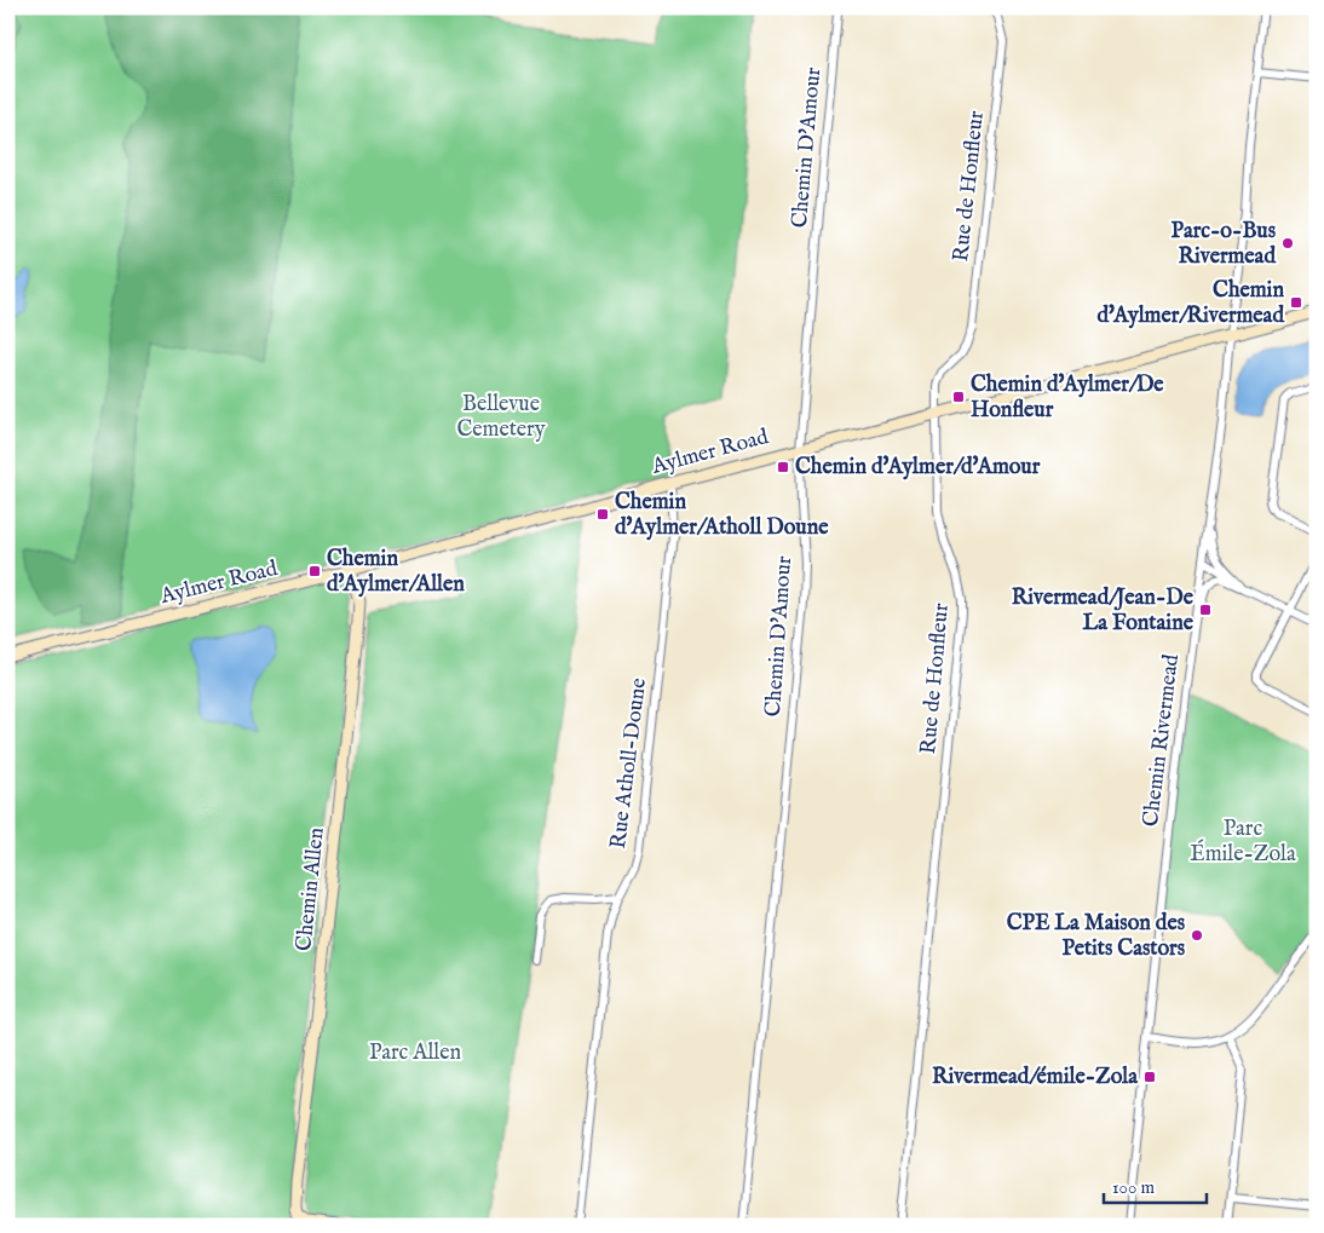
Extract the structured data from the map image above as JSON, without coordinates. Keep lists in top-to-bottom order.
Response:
{
  "streets": {
    "main road": ["Aylmer Road", "Chemin Allen"],
    "street": [
      "Chemin D'Amour",
      "Rue de Honfleur",
      "Chemin Rivermead",
      "Rue Atholl-Doune"
    ]
  },
  "crossings": [
    ["Chemin D'Amour", "Aylmer Road"],
    ["Rue de Honfleur", "Aylmer Road"],
    ["Aylmer Road", "Chemin Rivermead"],
    ["Aylmer Road", "Rue Atholl-Doune"],
    ["Aylmer Road", "Chemin Allen"]
  ],
  "parks": ["Bellevue Cemetery", "Parc Émile-Zola", "Parc Allen"],
  "places": {
    "other": ["Parc-o-Bus Rivermead", "CPE La Maison des Petits Castors"],
    "transit": [
      "Chemin d'Aylmer/Rivermead",
      "Chemin d'Aylmer/De Honfleur",
      "Chemin d'Aylmer/d'Amour",
      "Chemin d'Aylmer/Atholl Doune",
      "Chemin d'Aylmer/Allen",
      "Rivermead/Jean-De La Fontaine",
      "Rivermead/émile-Zola"
    ]
  },
  "scale_bar": "100 m"
}
